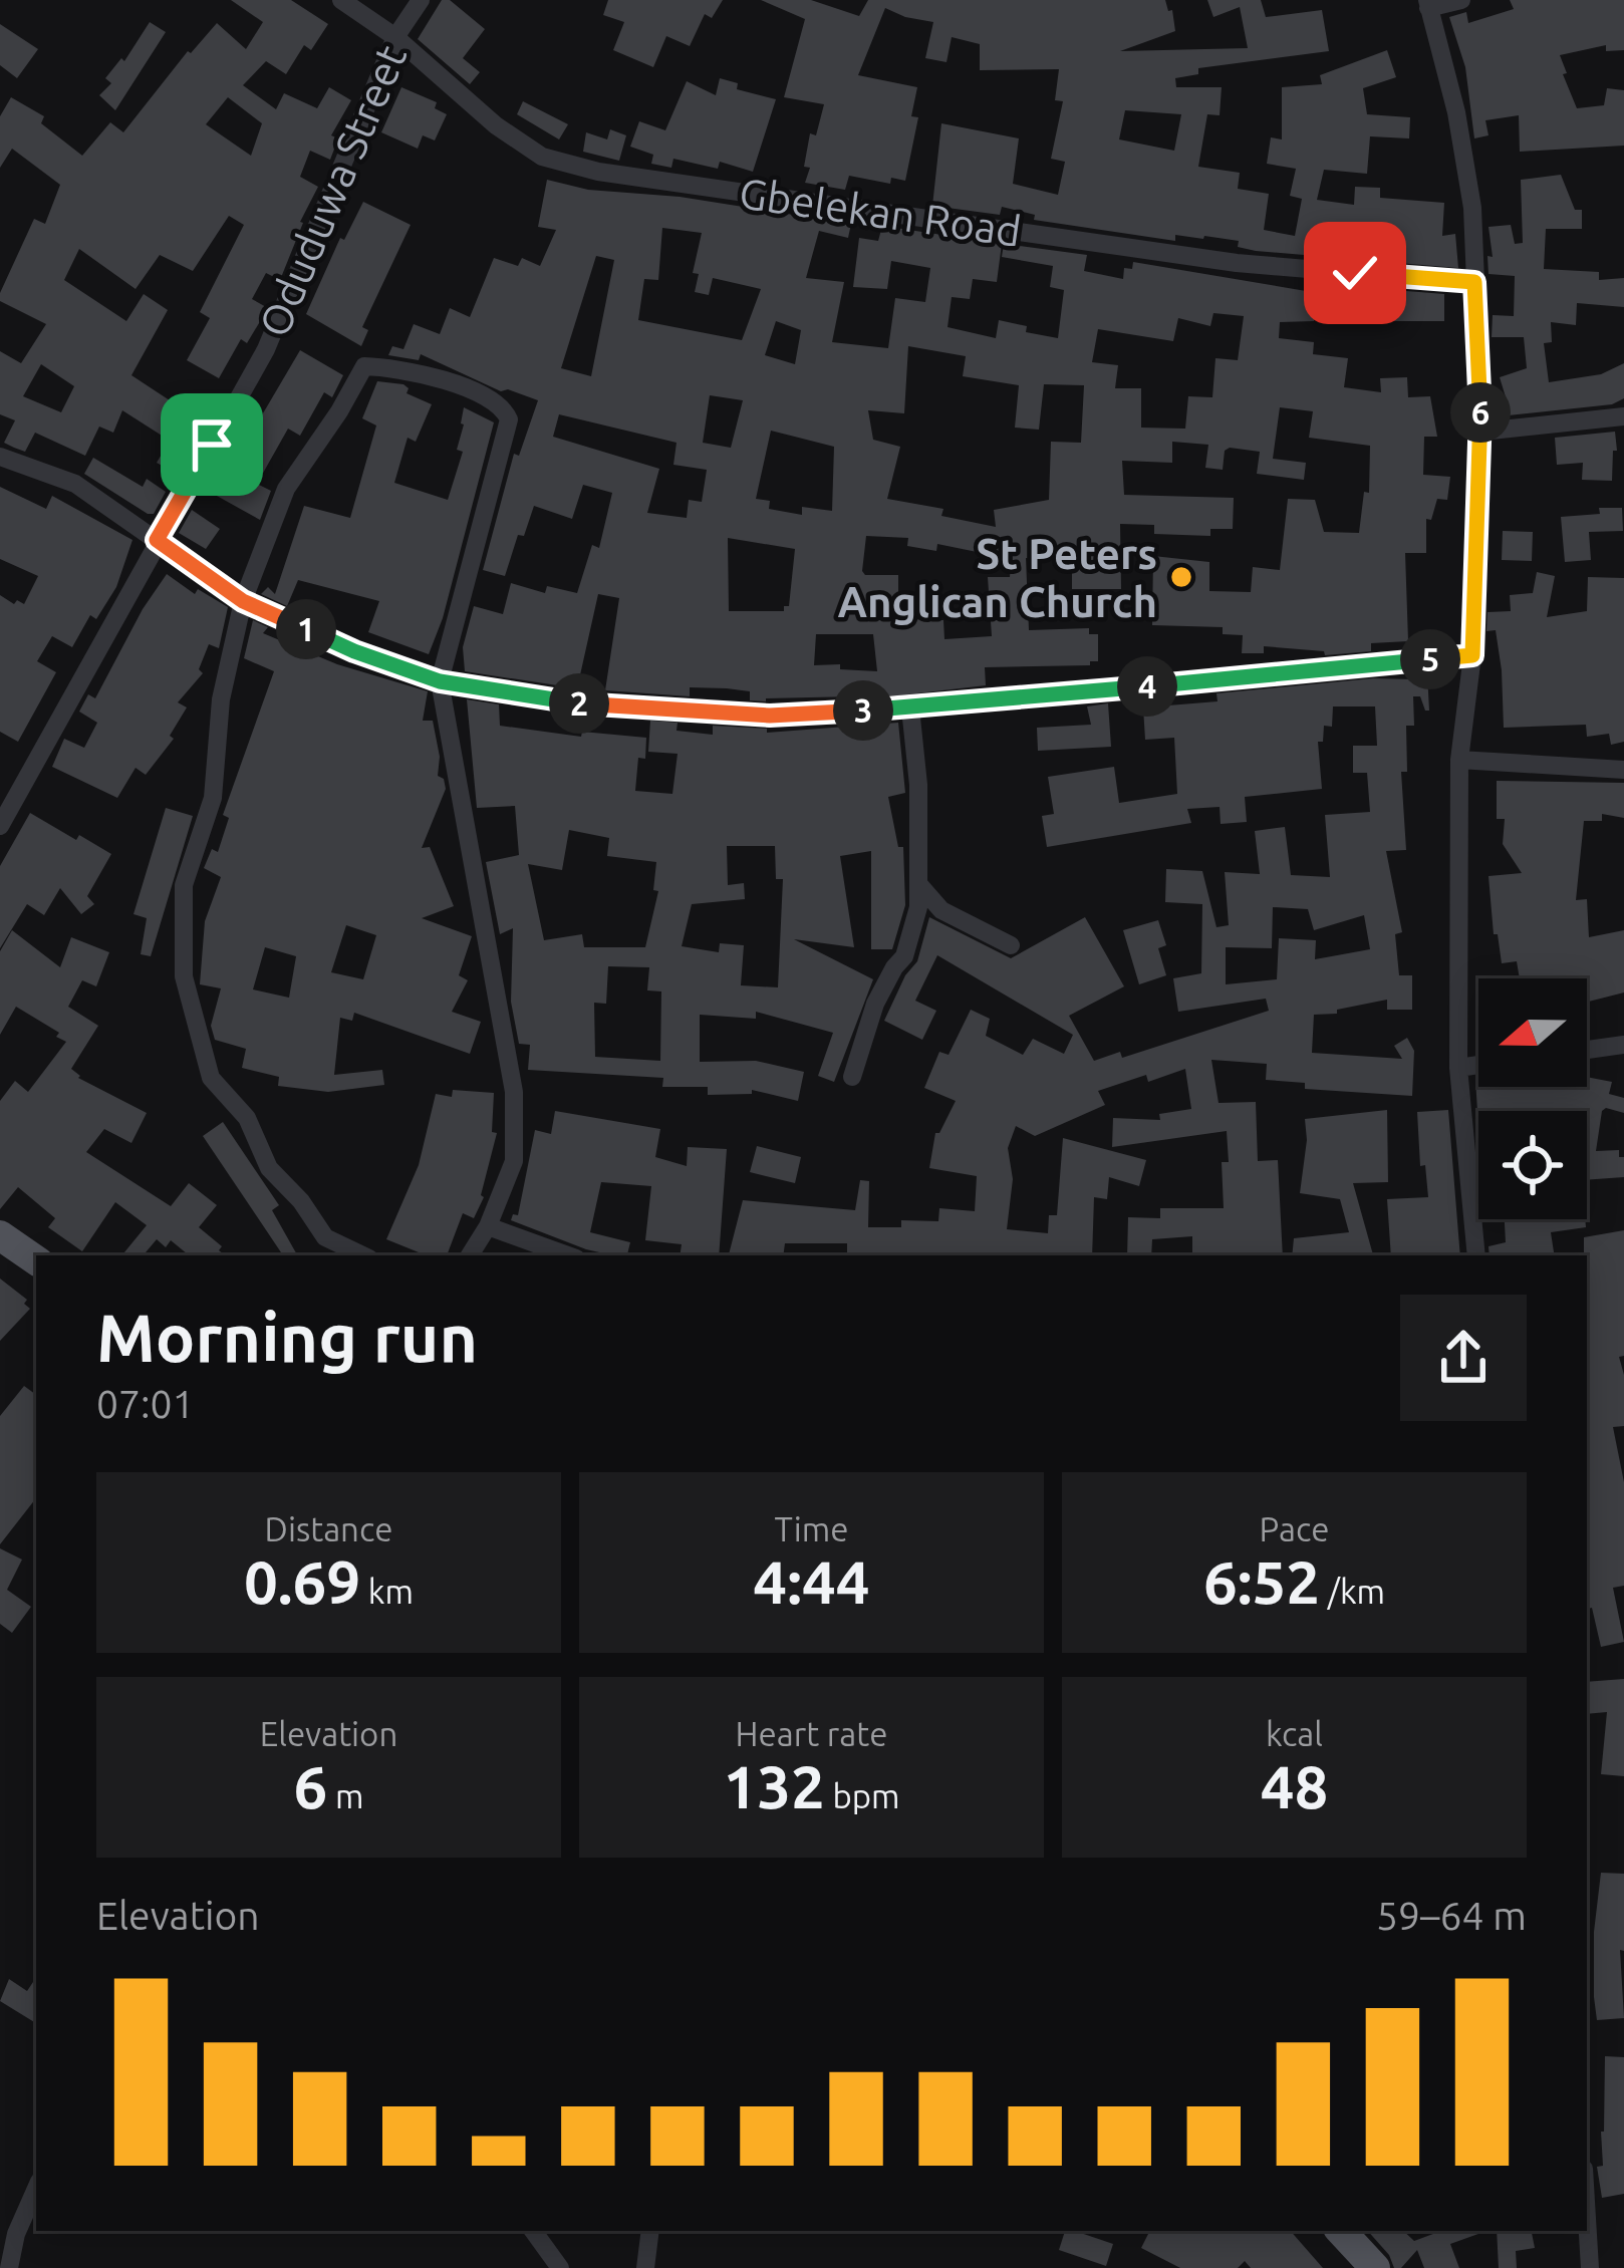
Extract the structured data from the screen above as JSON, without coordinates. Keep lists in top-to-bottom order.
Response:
{
  "streets": {
    "street": ["Oduduwa Street", "Gbelekan Road"]
  },
  "crossings": [
    ["Oduduwa Street", "Gbelekan Road"]
  ],
  "places": ["St Peters Anglican Church"],
  "north": "left",
  "page": {
    "pins": [
      "6",
      "1",
      "5",
      "4",
      "2",
      "3"
    ],
    "heading": ["Morning run", "07:01"],
    "stats": [
      ["Distance", "0.69 km"],
      ["Time", "4:44"],
      ["Pace", "6:52 /km"],
      ["Elevation", "6 m"],
      ["Heart rate", "132 bpm"],
      ["kcal", "48"]
    ],
    "chart": ["Elevation", "59–64 m"]
  }
}
